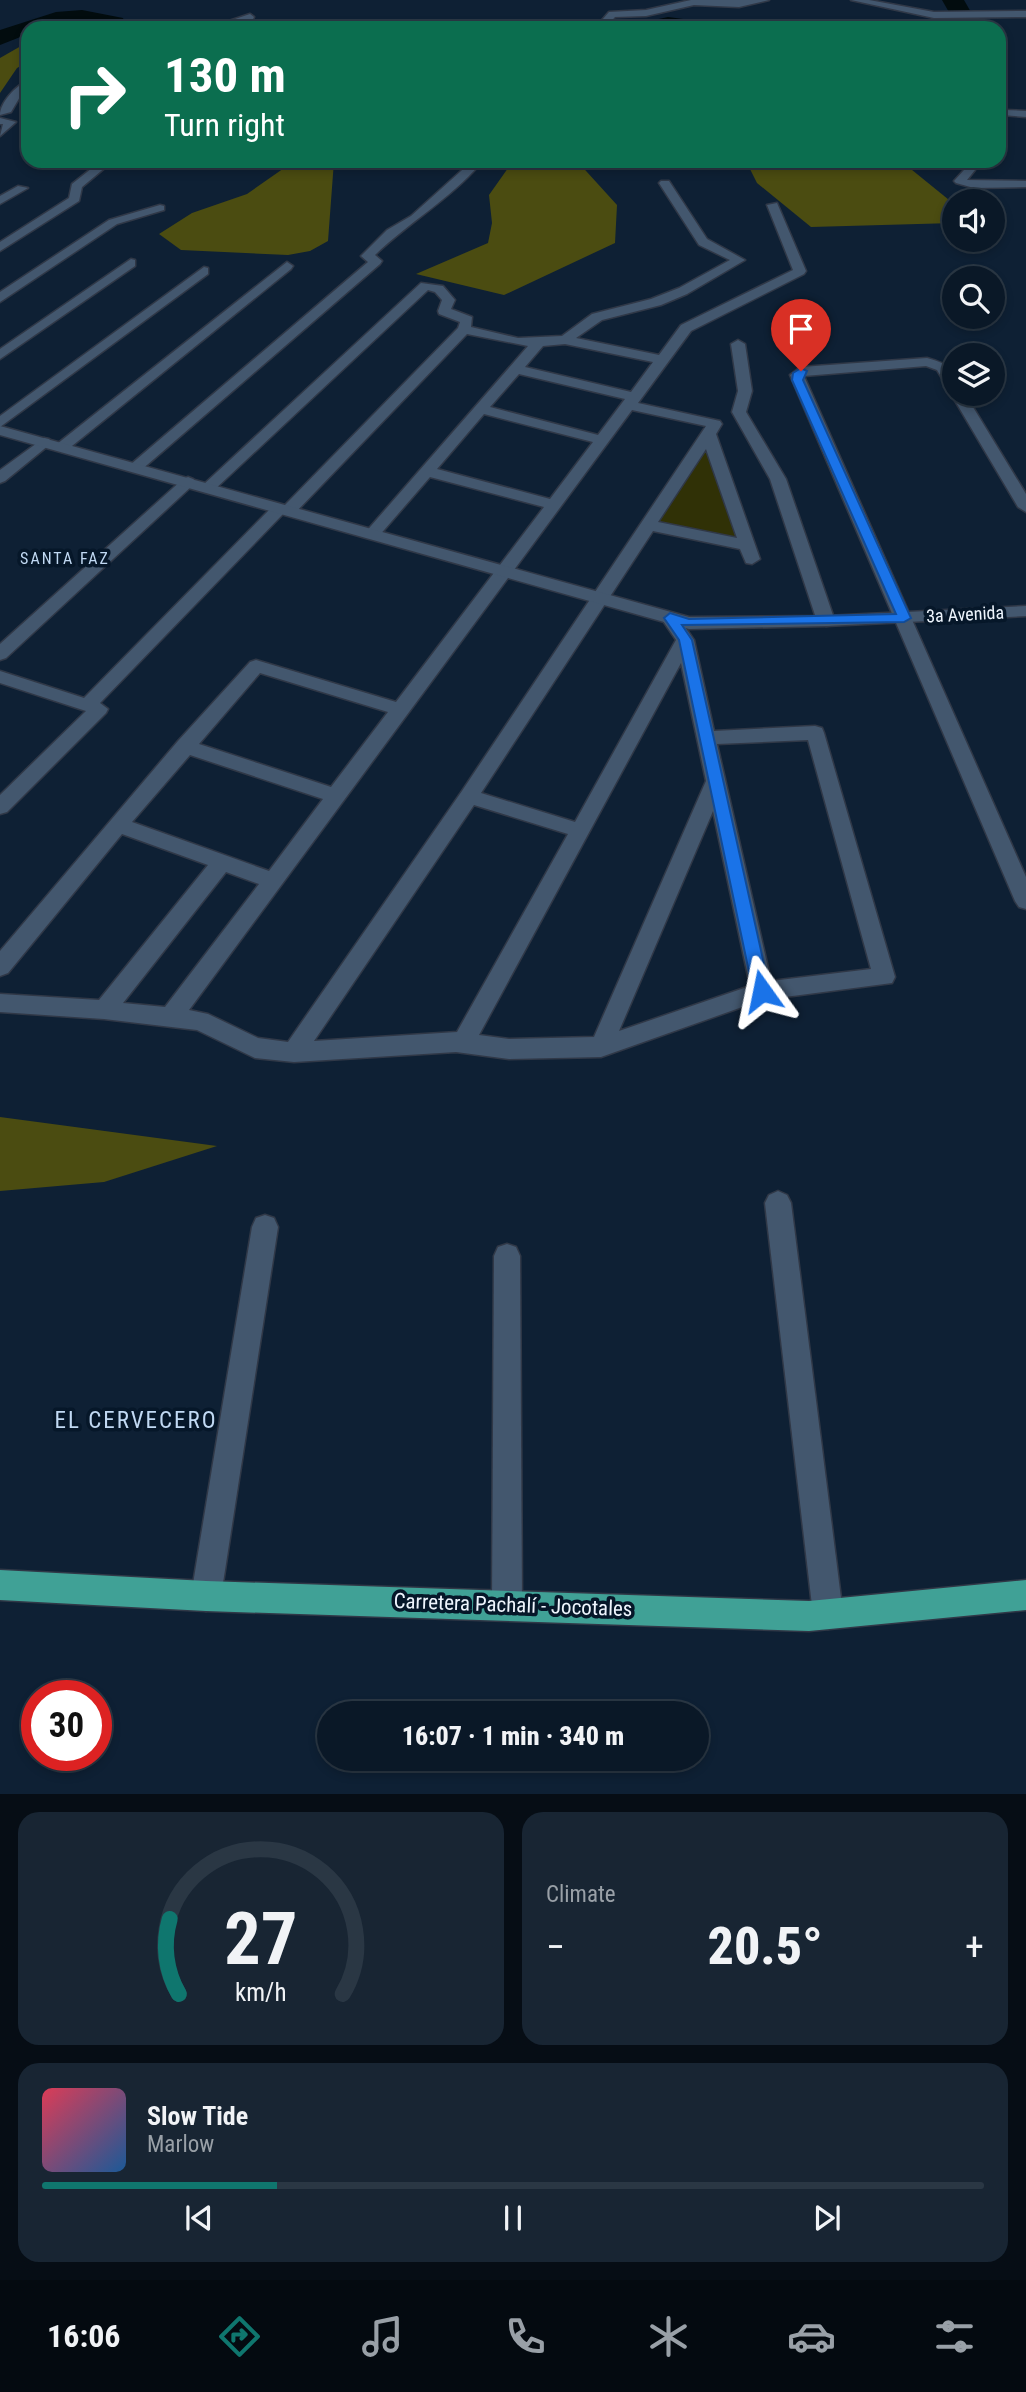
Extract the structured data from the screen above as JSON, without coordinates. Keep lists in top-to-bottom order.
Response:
{
  "streets": {
    "main road": ["Carretera Pachalí - Jocotales"],
    "street": ["3a Avenida"]
  },
  "districts": ["SANTA FAZ", "EL CERVECERO"],
  "page": {
    "turn": ["130 m", "Turn right"],
    "limit": "30",
    "trip": "16:07 · 1 min · 340 m",
    "tile": "Climate",
    "heat": ["−", "20.5°", "+"],
    "song": ["Slow Tide", "Marlow"],
    "tabs": "16:06",
    "gauge": ["27", "km/h"]
  }
}
